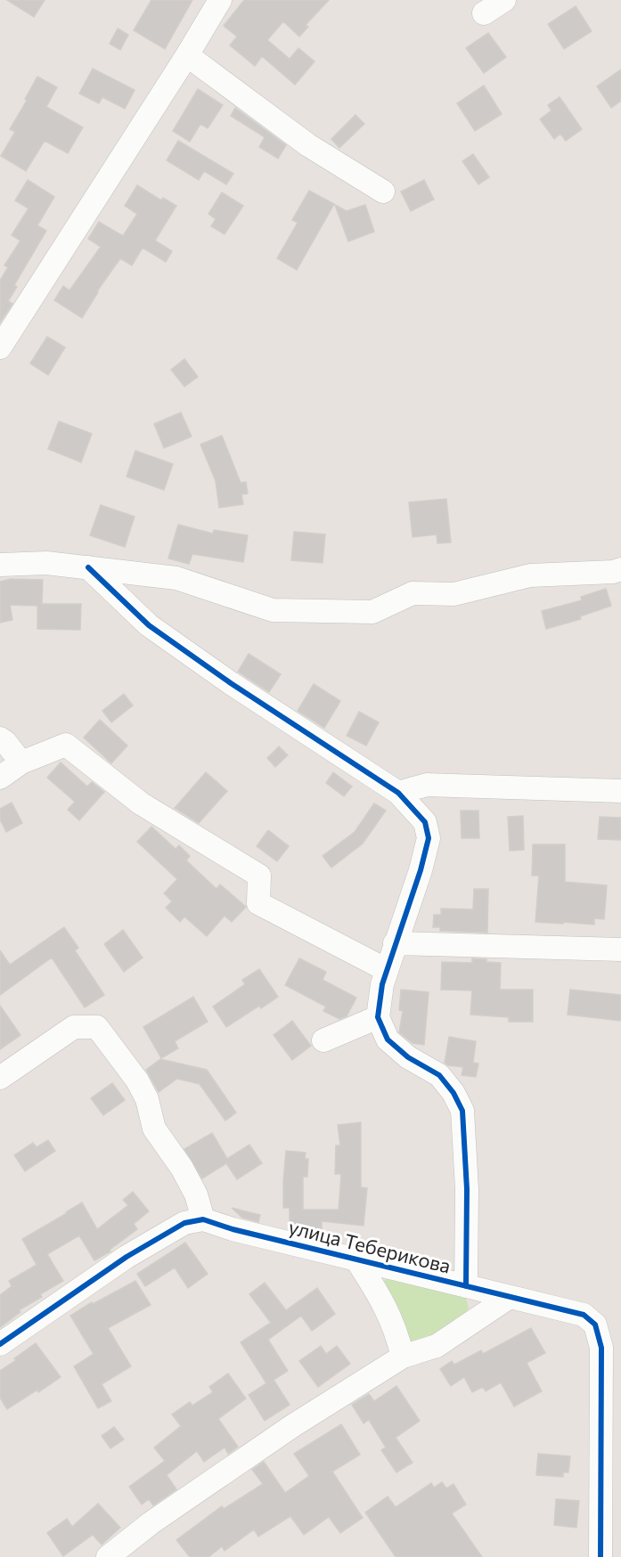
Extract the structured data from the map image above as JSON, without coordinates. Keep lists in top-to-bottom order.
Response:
{
  "streets": {
    "street": ["улица Теберикова"]
  }
}
